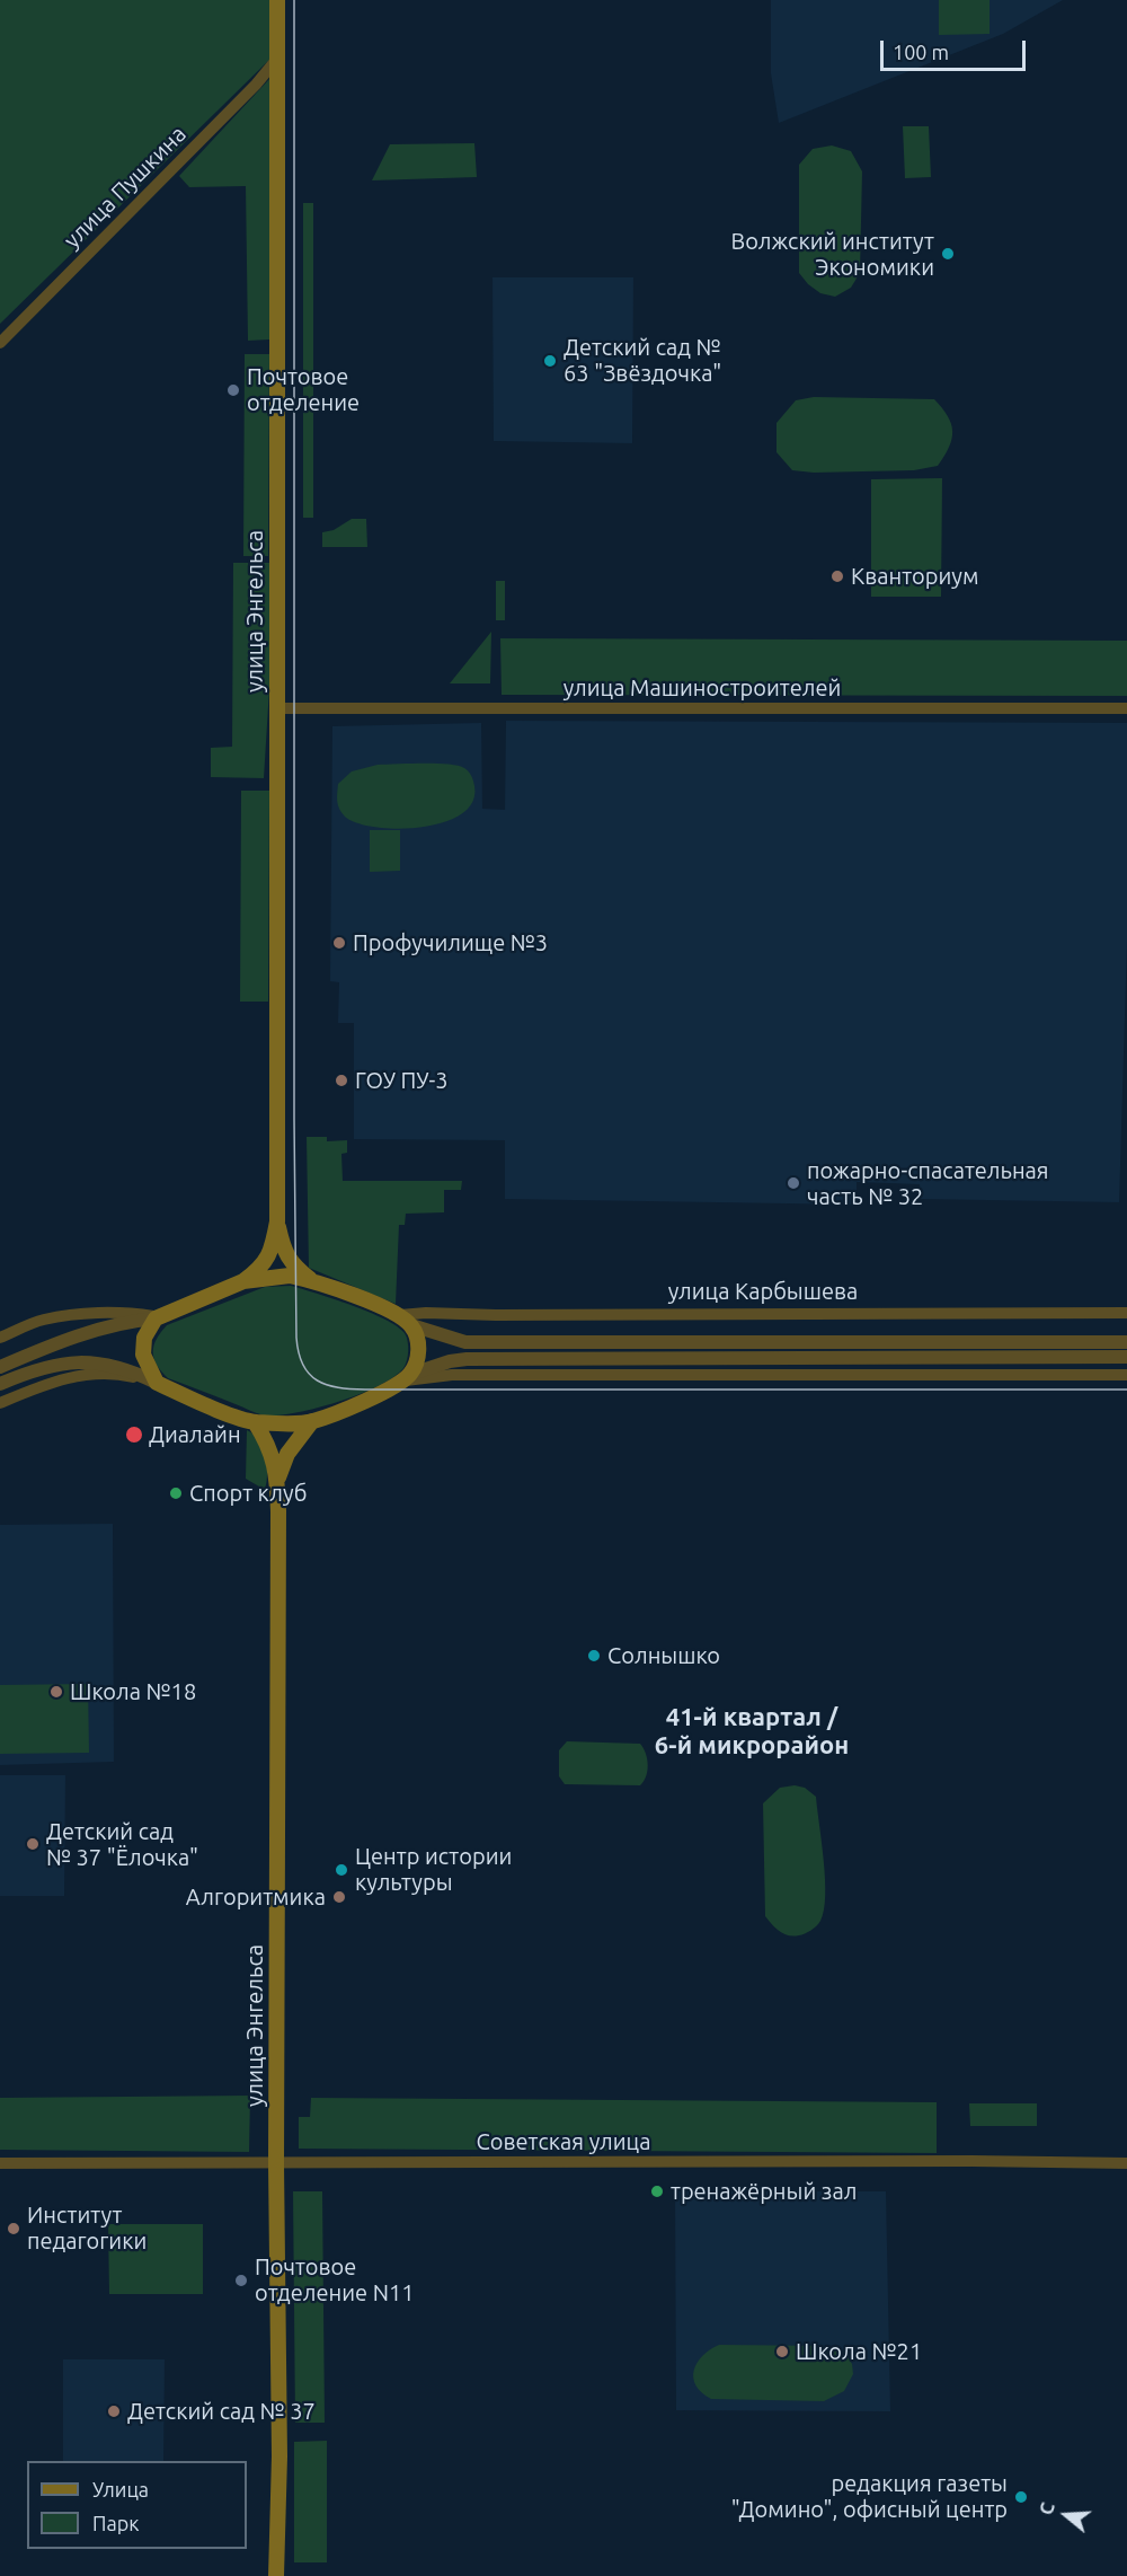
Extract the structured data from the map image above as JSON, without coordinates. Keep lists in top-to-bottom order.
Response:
{
  "streets": {
    "main road": ["улица Энгельса", "улица Карбышева"],
    "street": ["улица Пушкина", "улица Машиностроителей", "Советская улица"]
  },
  "crossings": [
    ["улица Пушкина", "улица Энгельса"],
    ["улица Энгельса", "улица Машиностроителей"],
    ["улица Энгельса", "улица Карбышева"],
    ["улица Энгельса", "Советская улица"]
  ],
  "districts": ["41-й квартал / 6-й микрорайон"],
  "places": [
    "Волжский институт Экономики",
    "Детский сад № 63 \"Звёздочка\"",
    "Почтовое отделение",
    "Кванториум",
    "Профучилище №3",
    "ГОУ ПУ-3",
    "пожарно-спасательная часть № 32",
    "Диалайн",
    "Спорт клуб",
    "Солнышко",
    "Школа №18",
    "Детский сад № 37 \"Ёлочка\"",
    "Центр истории культуры",
    "Алгоритмика",
    "тренажёрный зал",
    "Институт педагогики",
    "Почтовое отделение N11",
    "Школа №21",
    "Детский сад № 37",
    "редакция газеты \"Домино\", офисный центр"
  ],
  "legend": ["Улица", "Парк"],
  "scale_bar": "100 m",
  "north": "left"
}
